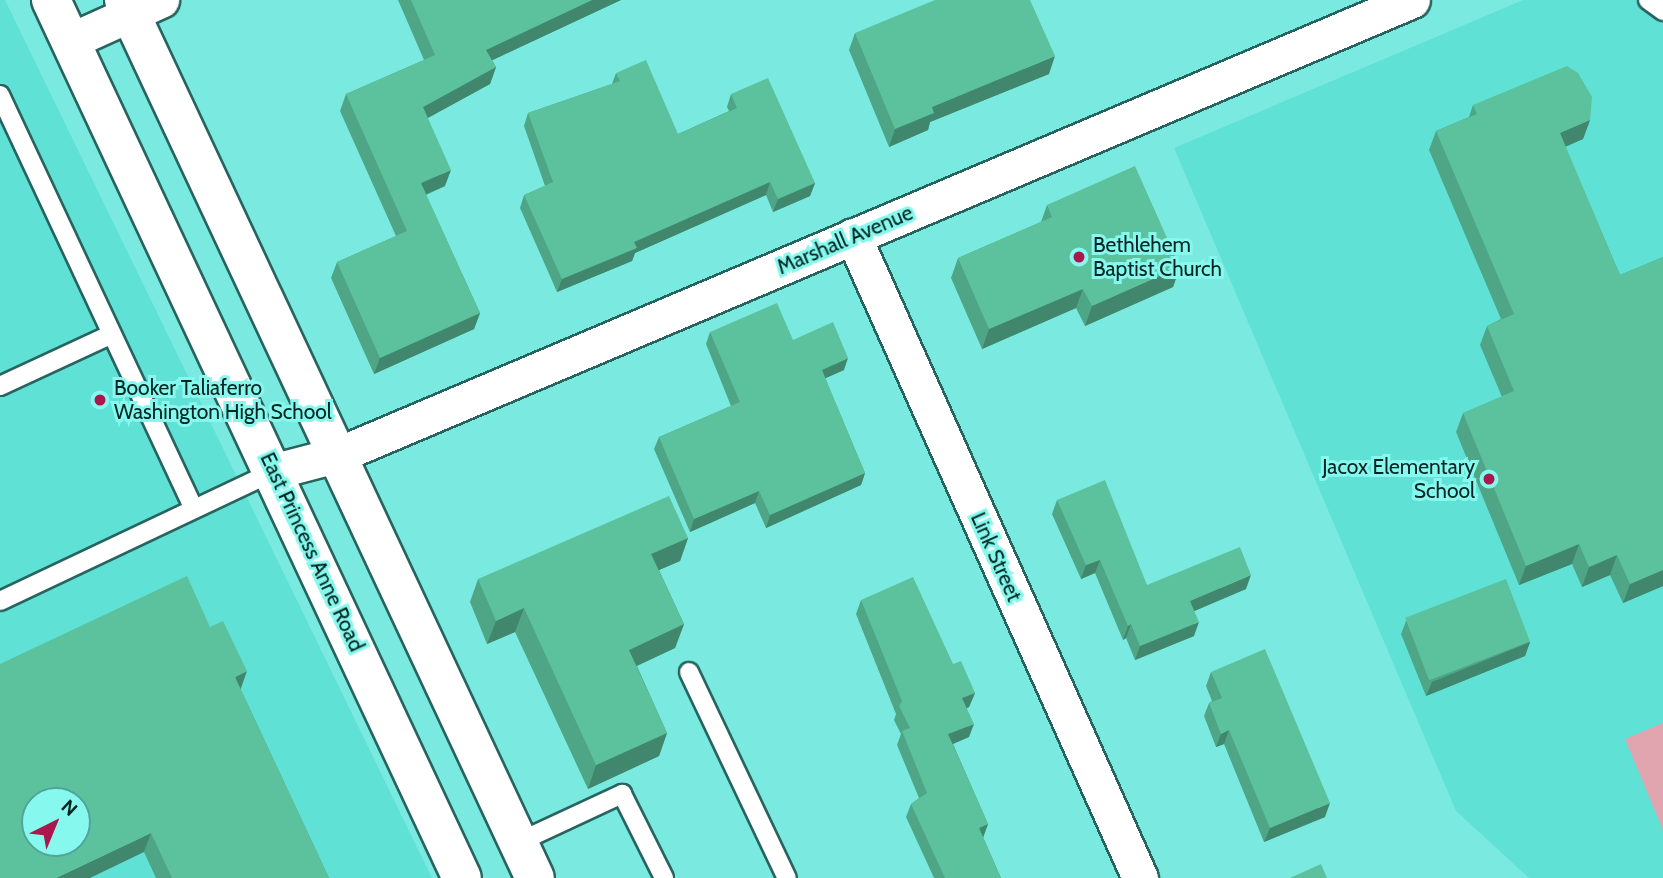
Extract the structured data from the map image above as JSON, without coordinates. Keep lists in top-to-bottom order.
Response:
{
  "streets": {
    "main road": ["East Princess Anne Road"],
    "street": ["Marshall Avenue", "Link Street"]
  },
  "crossings": [
    ["Marshall Avenue", "East Princess Anne Road"],
    ["Marshall Avenue", "Link Street"]
  ],
  "places": ["Bethlehem Baptist Church", "Booker Taliaferro Washington High School", "Jacox Elementary School"],
  "north": "top right"
}
